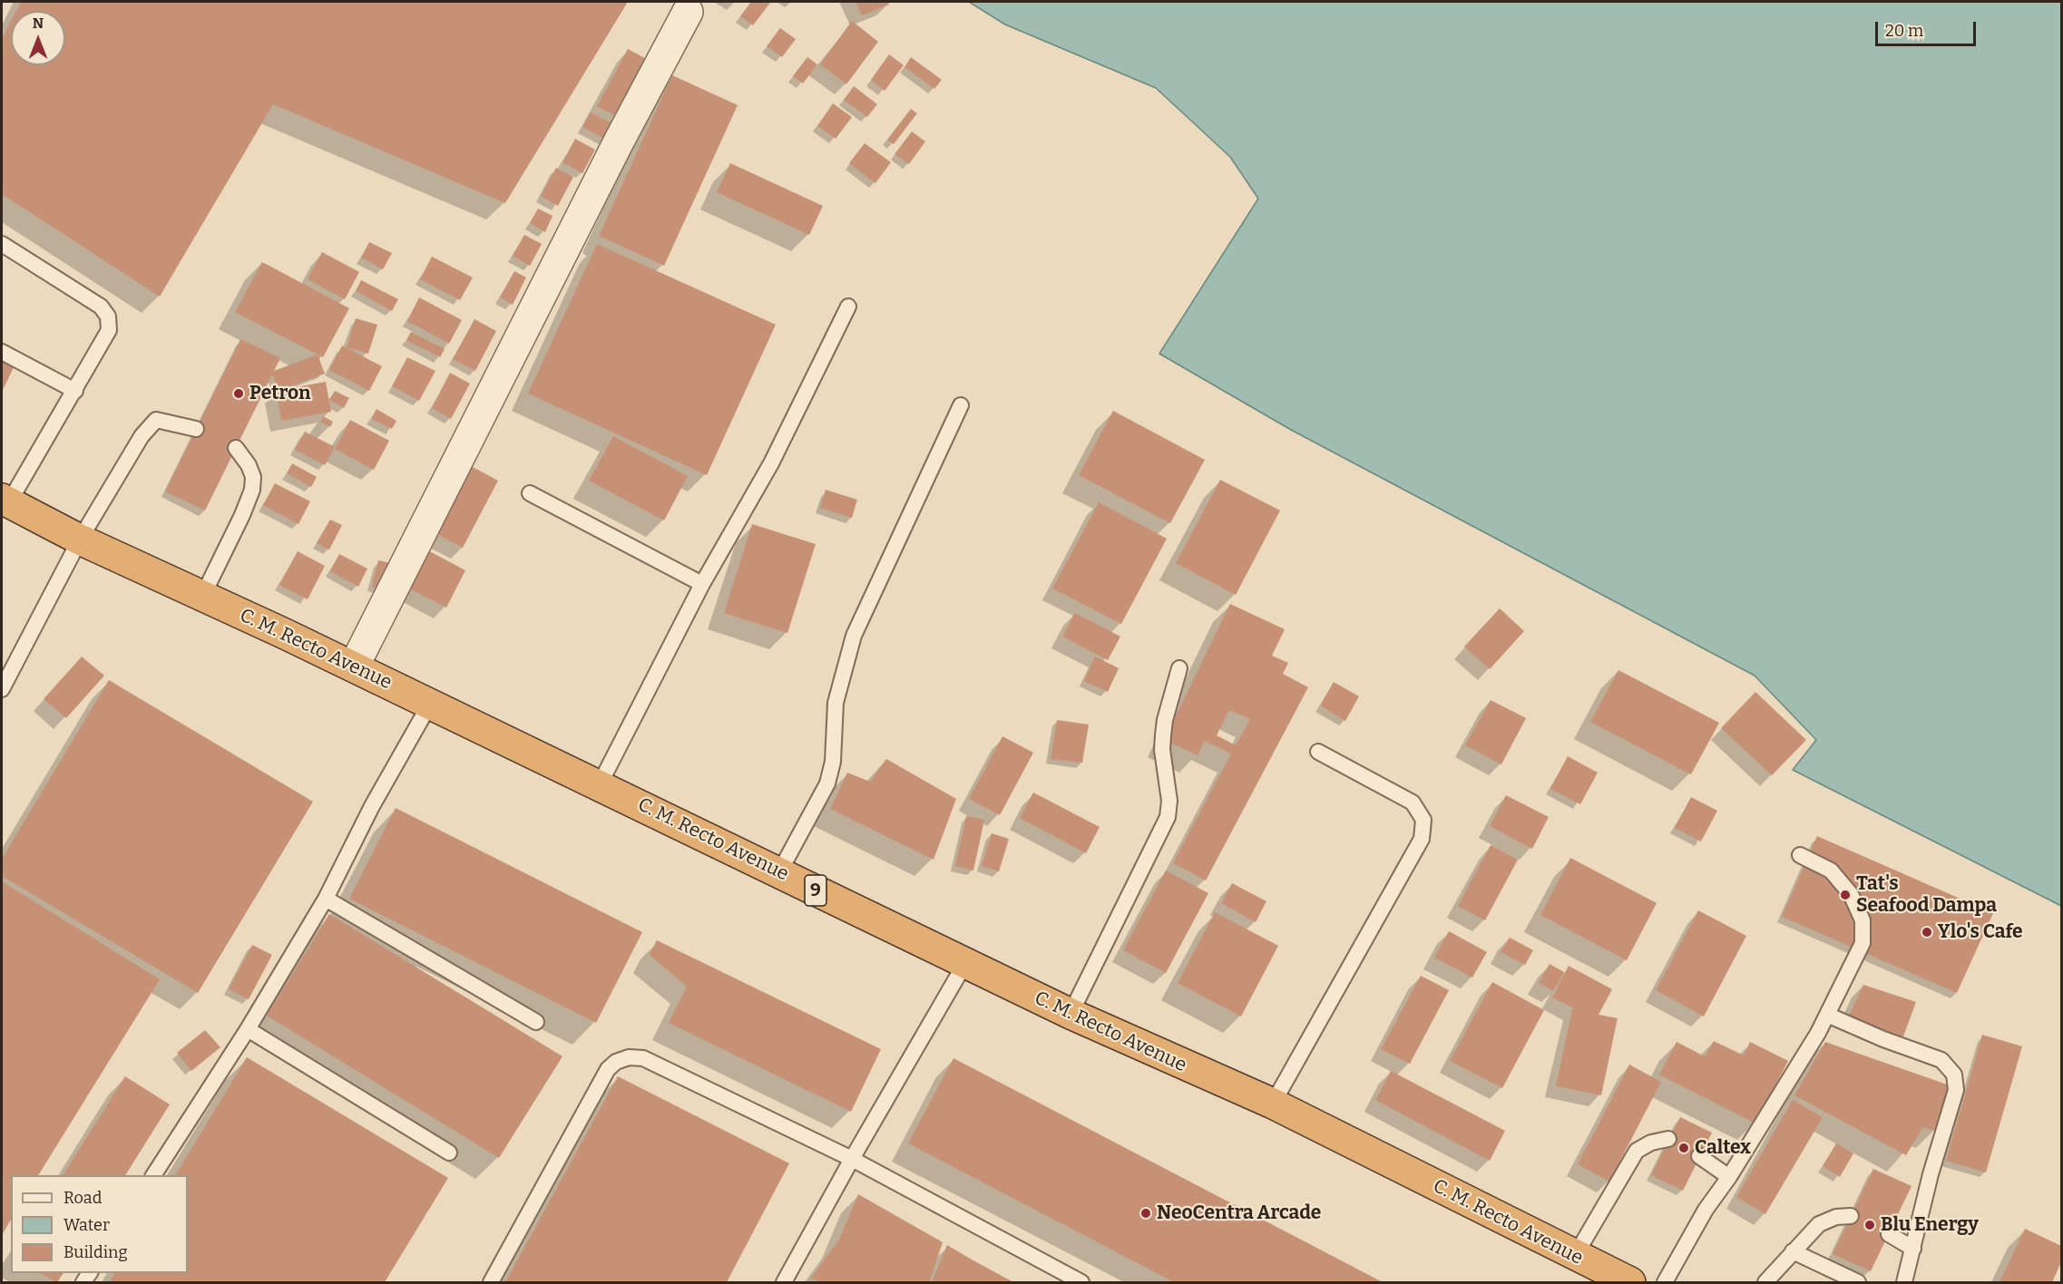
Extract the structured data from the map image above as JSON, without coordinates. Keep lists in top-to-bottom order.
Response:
{
  "streets": {
    "highway": ["C. M. Recto Avenue", "9"]
  },
  "places": [
    "Petron",
    "Tat's Seafood Dampa",
    "Ylo's Cafe",
    "Caltex",
    "NeoCentra Arcade",
    "Blu Energy"
  ],
  "legend": ["Road", "Water", "Building"],
  "scale_bar": "20 m",
  "north": "top"
}
